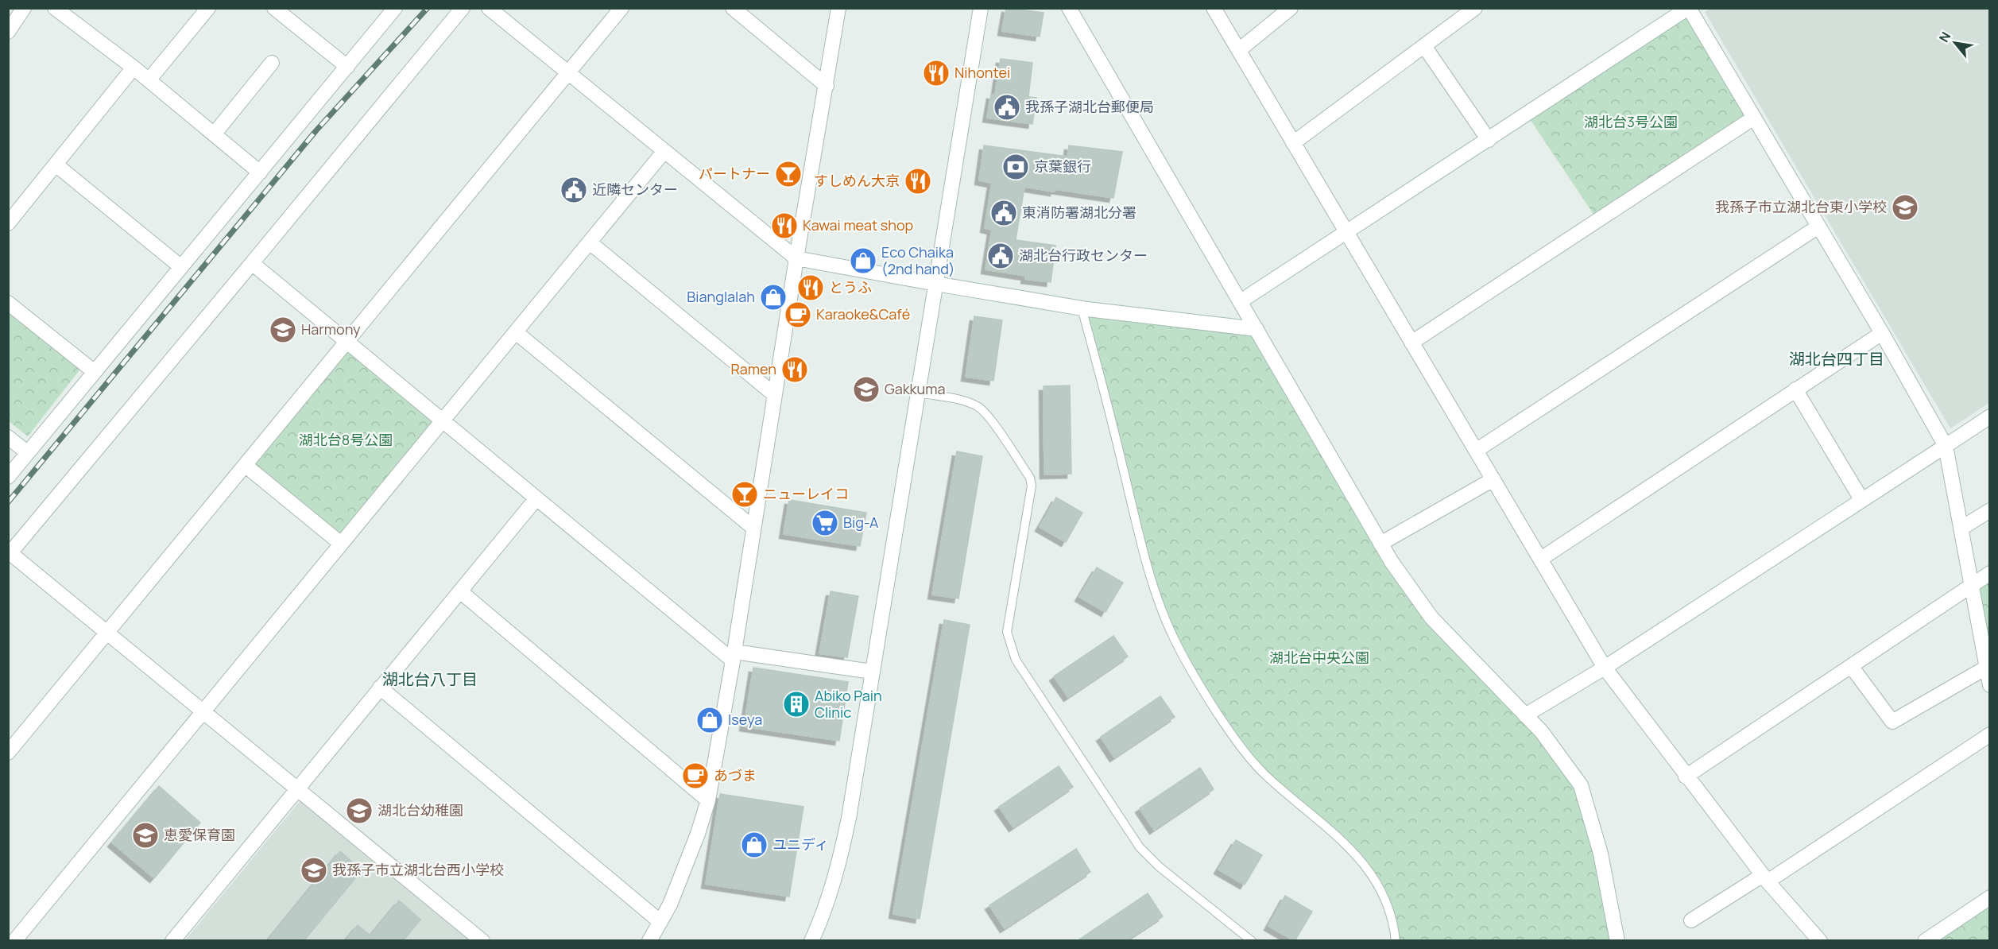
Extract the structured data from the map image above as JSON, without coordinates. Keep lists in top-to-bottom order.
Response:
{
  "districts": ["湖北台四丁目", "湖北台八丁目"],
  "parks": ["湖北台3号公園", "湖北台8号公園", "湖北台中央公園"],
  "places": {
    "restaurant": [
      "Nihontei",
      "すしめん大京",
      "Kawai meat shop",
      "とうふ",
      "Ramen"
    ],
    "public building": [
      "我孫子湖北台郵便局",
      "近隣センター",
      "東消防署湖北分署",
      "湖北台行政センター"
    ],
    "bank": ["京葉銀行"],
    "bar": ["パートナー", "ニューレイコ"],
    "school or university": [
      "我孫子市立湖北台東小学校",
      "Harmony",
      "Gakkuma",
      "湖北台幼稚園",
      "恵愛保育園",
      "我孫子市立湖北台西小学校"
    ],
    "shop": [
      "Eco Chaika (2nd hand)",
      "Bianglalah",
      "Iseya",
      "ユニディ"
    ],
    "cafe": ["Karaoke&Café", "あづま"],
    "supermarket": ["Big-A"],
    "building": ["Abiko Pain Clinic"]
  },
  "north": "top left"
}
